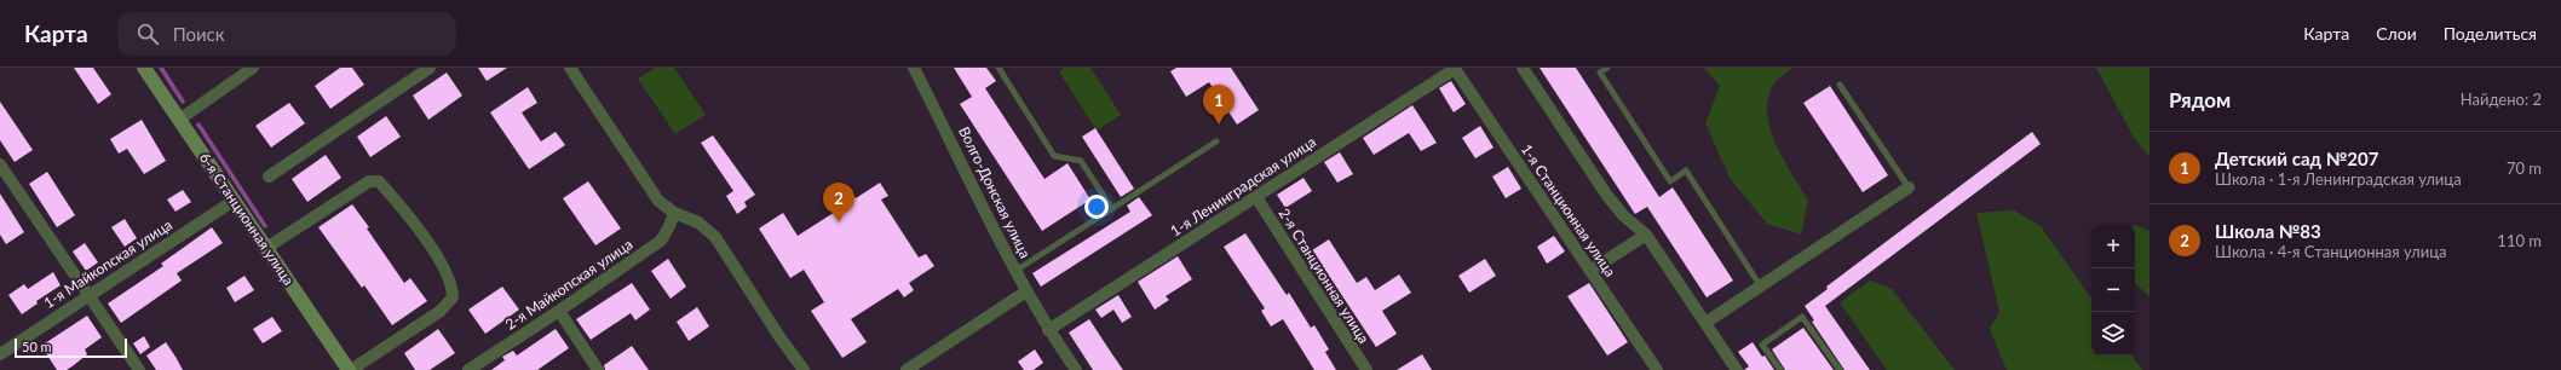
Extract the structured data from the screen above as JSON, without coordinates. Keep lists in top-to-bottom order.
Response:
{
  "streets": {
    "main road": ["6-я Станционная улица"],
    "street": [
      "1-я Ленинградская улица",
      "Волго-Донская улица",
      "1-я Станционная улица",
      "1-я Майкопская улица",
      "2-я Станционная улица",
      "2-я Майкопская улица"
    ]
  },
  "crossings": [
    ["1-я Ленинградская улица", "Волго-Донская улица"],
    ["1-я Ленинградская улица", "1-я Станционная улица"],
    ["1-я Ленинградская улица", "2-я Станционная улица"],
    ["6-я Станционная улица", "1-я Майкопская улица"]
  ],
  "scale_bar": "50 m",
  "page": {
    "header": "Карта",
    "search": "Поиск",
    "nav": ["Карта", "Слои", "Поделиться"],
    "heading": ["Рядом", "Найдено: 2"],
    "pins": ["1", "2"],
    "list": [
      {
        "mark": "1",
        "name": "Детский сад №207",
        "note": "Школа · 1-я Ленинградская улица",
        "value": "70 m"
      },
      {
        "mark": "2",
        "name": "Школа №83",
        "note": "Школа · 4-я Станционная улица",
        "value": "110 m"
      }
    ],
    "map_buttons": ["+", "−"],
    "scale": "50 m"
  }
}
